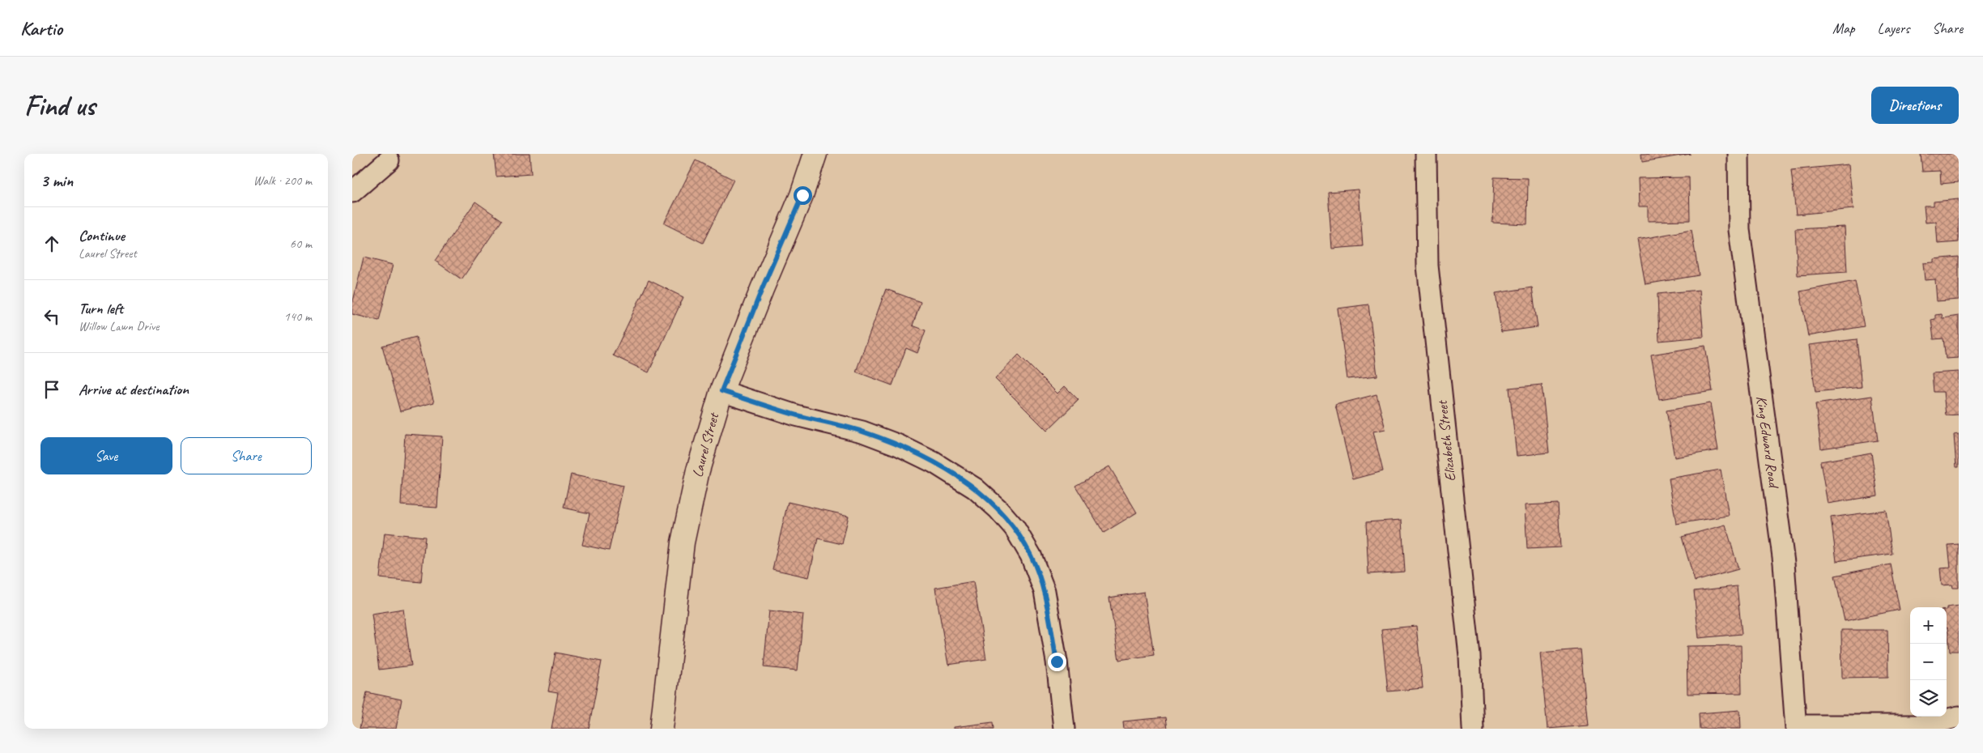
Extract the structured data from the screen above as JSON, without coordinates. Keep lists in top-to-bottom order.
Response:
{
  "streets": {
    "street": ["Elizabeth Street", "King Edward Road", "Laurel Street"]
  },
  "page": {
    "header": "Kartio",
    "nav": ["Map", "Layers", "Share"],
    "buttons": [
      "Directions",
      ["Save", "Share"]
    ],
    "title": "Find us",
    "heading": ["3 min", "Walk · 200 m"],
    "list": [
      ["Continue", "Laurel Street", "60 m"],
      ["Turn left", "Willow Lawn Drive", "140 m"],
      "Arrive at destination"
    ],
    "map_buttons": ["+", "−"]
  }
}
